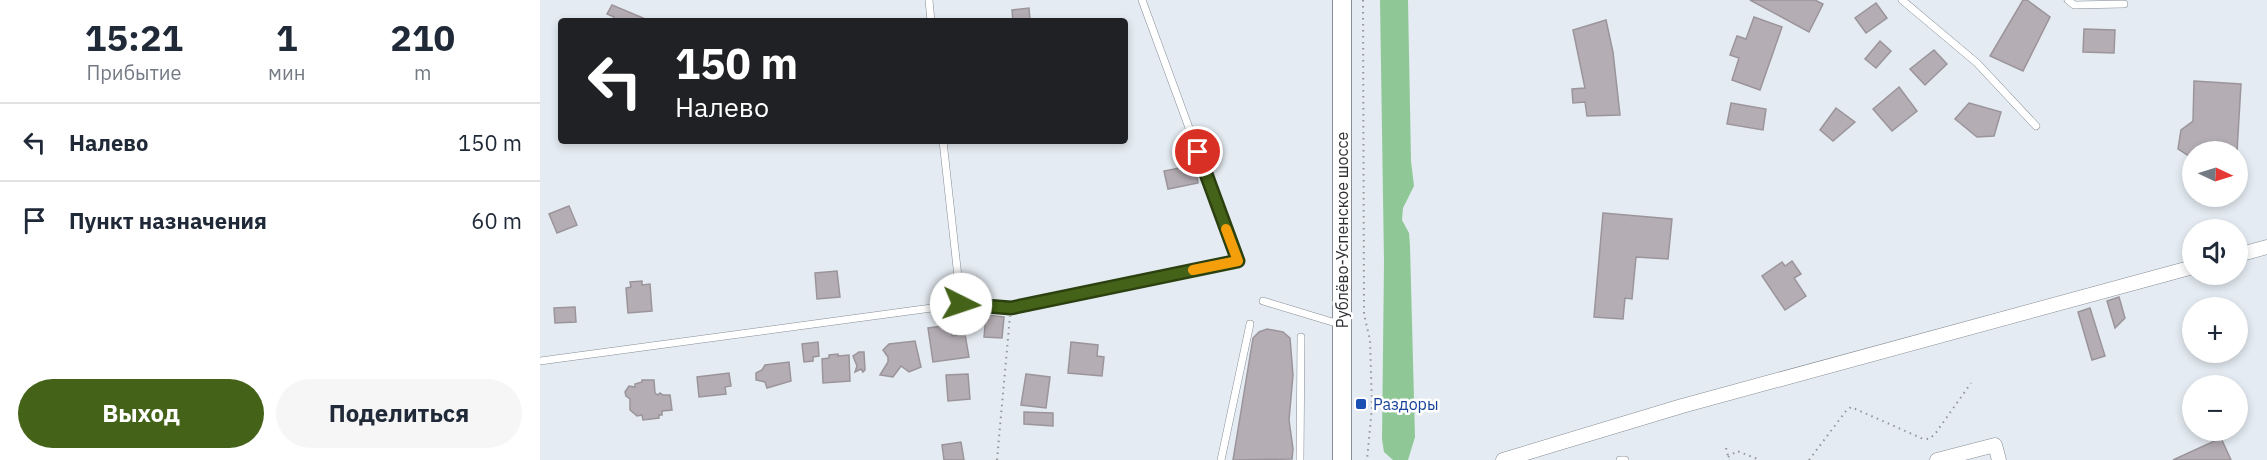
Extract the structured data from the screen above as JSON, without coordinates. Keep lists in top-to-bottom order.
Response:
{
  "streets": {
    "main road": ["Рублёво-Успенское шоссе"]
  },
  "places": {
    "transit": ["Раздоры"]
  },
  "north": "right",
  "page": {
    "eta": [
      "15:21",
      "Прибытие",
      "1",
      "мин",
      "210",
      "m"
    ],
    "turn": ["150 m", "Налево"],
    "list": [
      {
        "name": "Налево",
        "value": "150 m"
      },
      {
        "name": "Пункт назначения",
        "value": "60 m"
      }
    ],
    "map_buttons": ["+", "−"],
    "buttons": ["Выход", "Поделиться"]
  }
}
